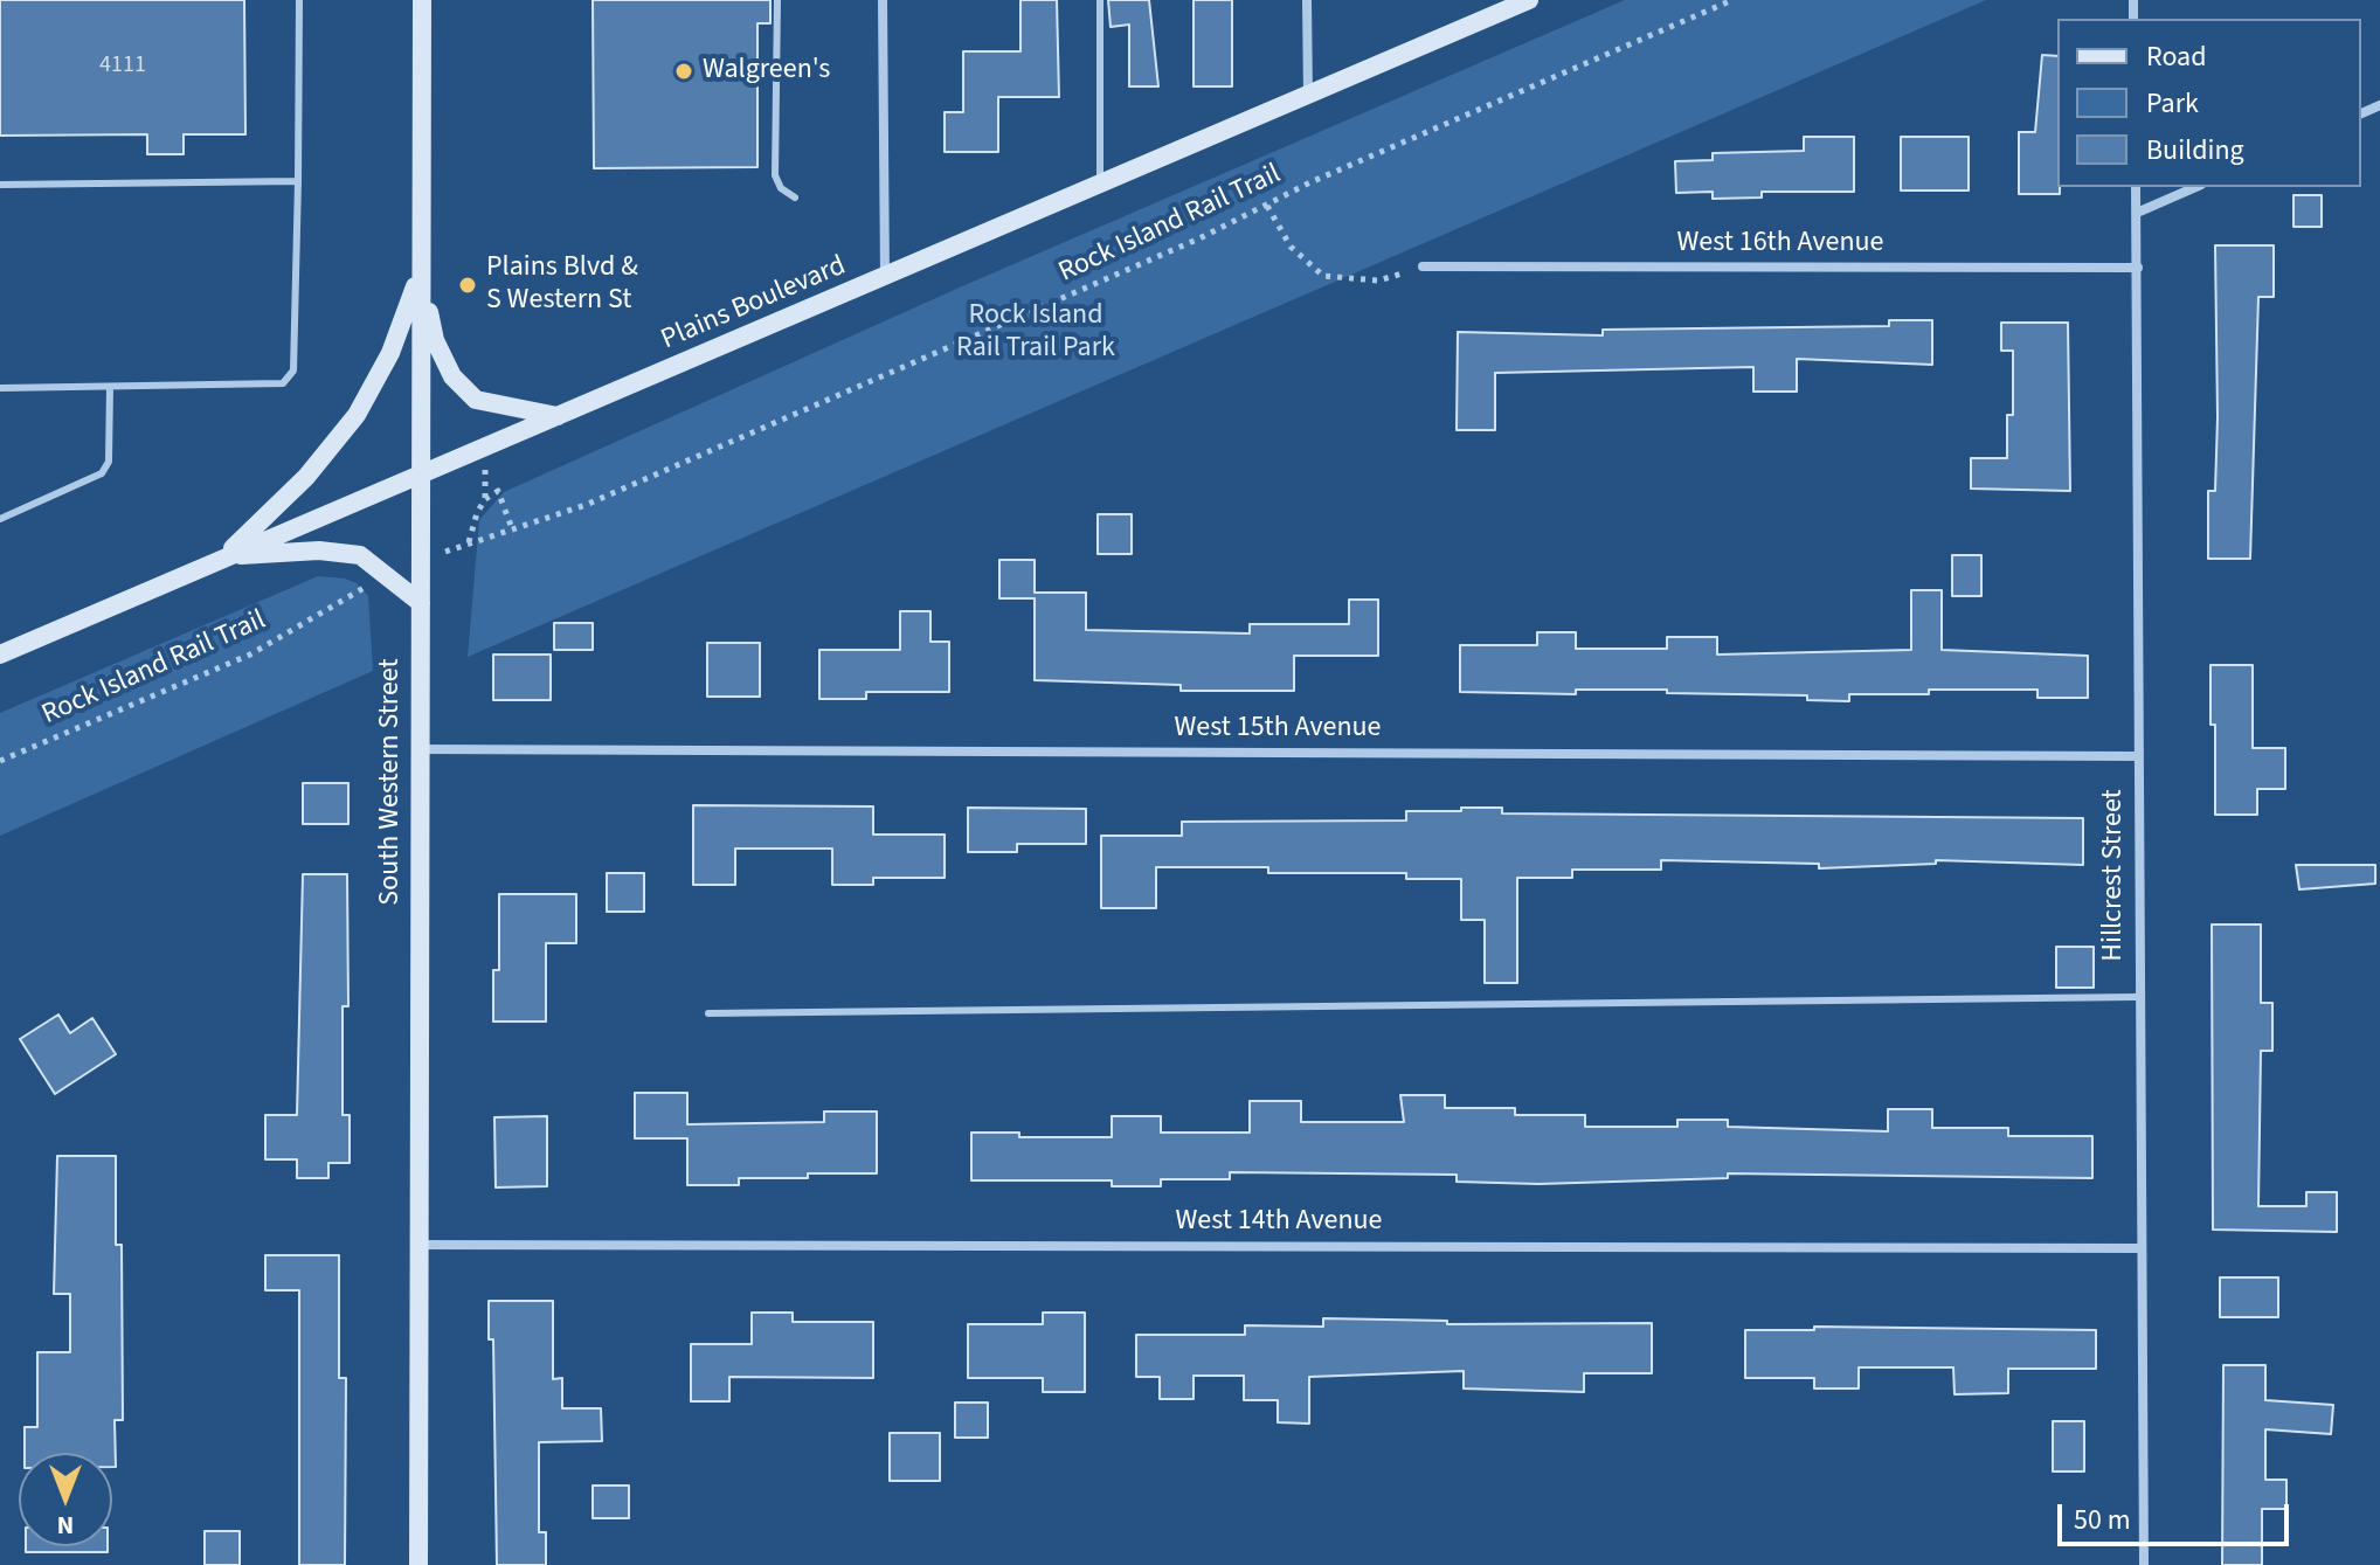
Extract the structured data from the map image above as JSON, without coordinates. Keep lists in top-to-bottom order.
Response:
{
  "streets": {
    "main road": ["Plains Boulevard", "South Western Street"],
    "street": [
      "West 16th Avenue",
      "West 15th Avenue",
      "Hillcrest Street",
      "West 14th Avenue"
    ],
    "path": ["Rock Island Rail Trail"]
  },
  "crossings": [
    ["West 16th Avenue", "Hillcrest Street"],
    ["Plains Boulevard", "South Western Street"],
    ["West 15th Avenue", "South Western Street"],
    ["West 15th Avenue", "Hillcrest Street"],
    ["South Western Street", "West 14th Avenue"],
    ["Hillcrest Street", "West 14th Avenue"]
  ],
  "parks": ["Rock Island Rail Trail Park"],
  "places": ["Walgreen's", "Plains Blvd & S Western St"],
  "house_numbers": ["4111"],
  "legend": ["Road", "Park", "Building"],
  "scale_bar": "50 m",
  "north": "bottom"
}
